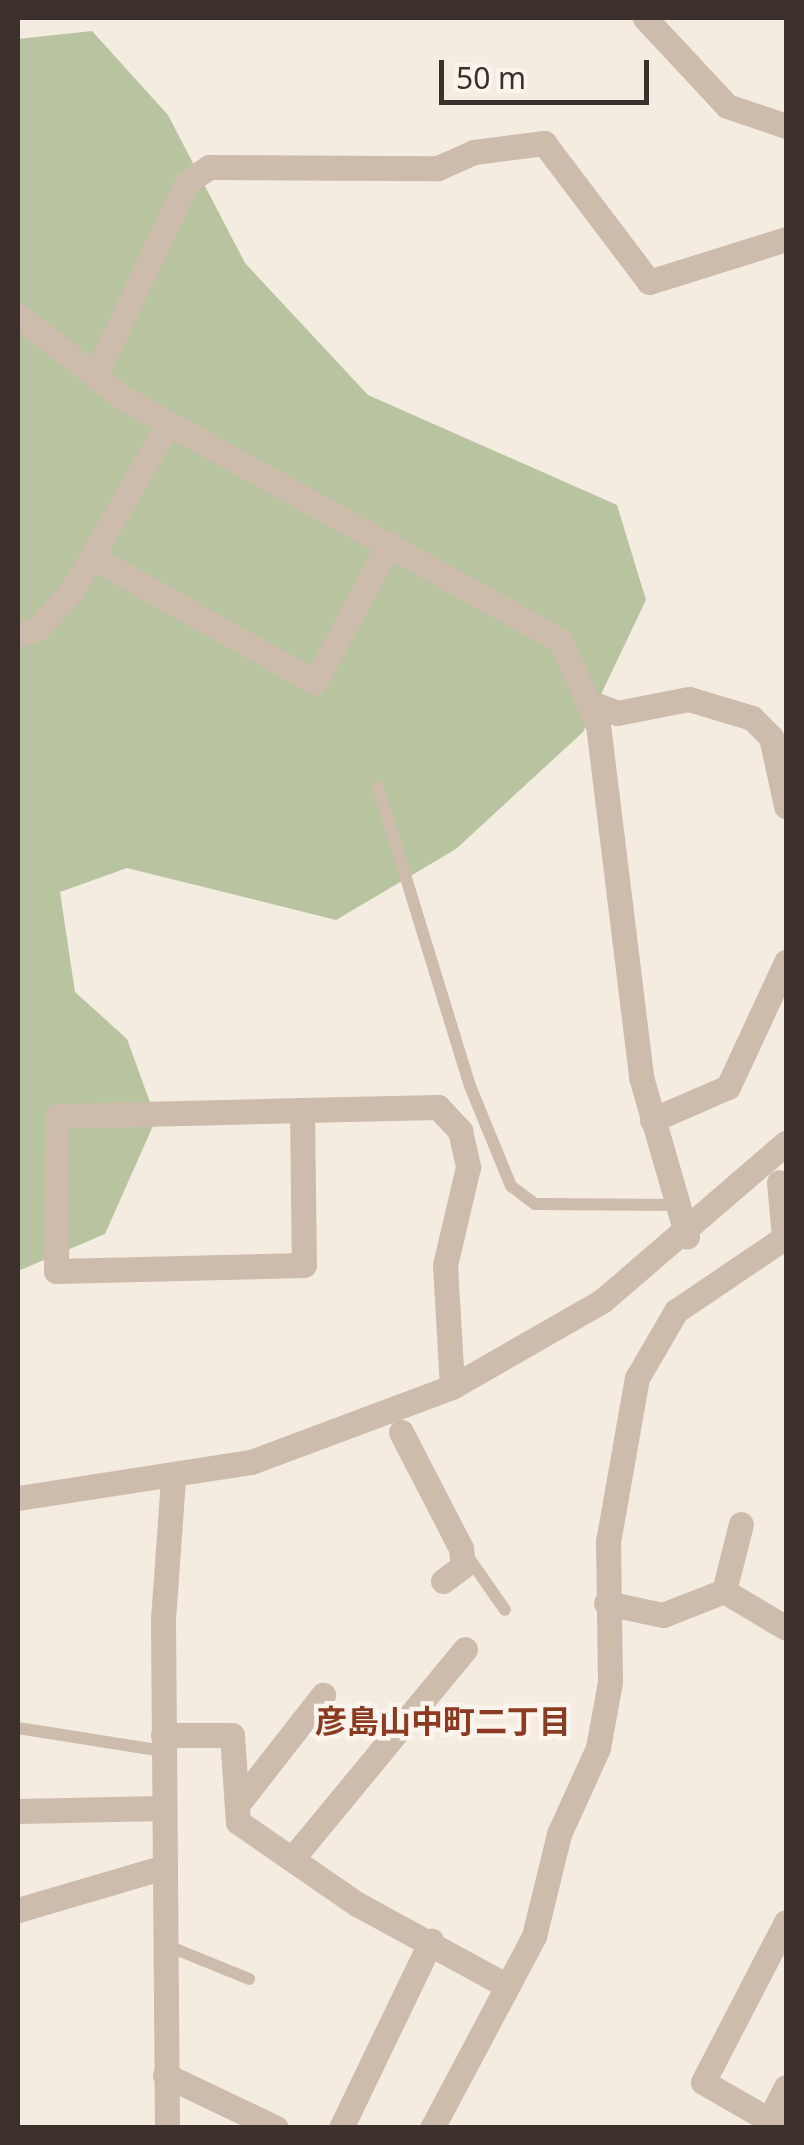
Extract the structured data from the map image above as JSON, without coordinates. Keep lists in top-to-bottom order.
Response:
{
  "districts": ["彦島山中町二丁目"],
  "scale_bar": "50 m"
}
